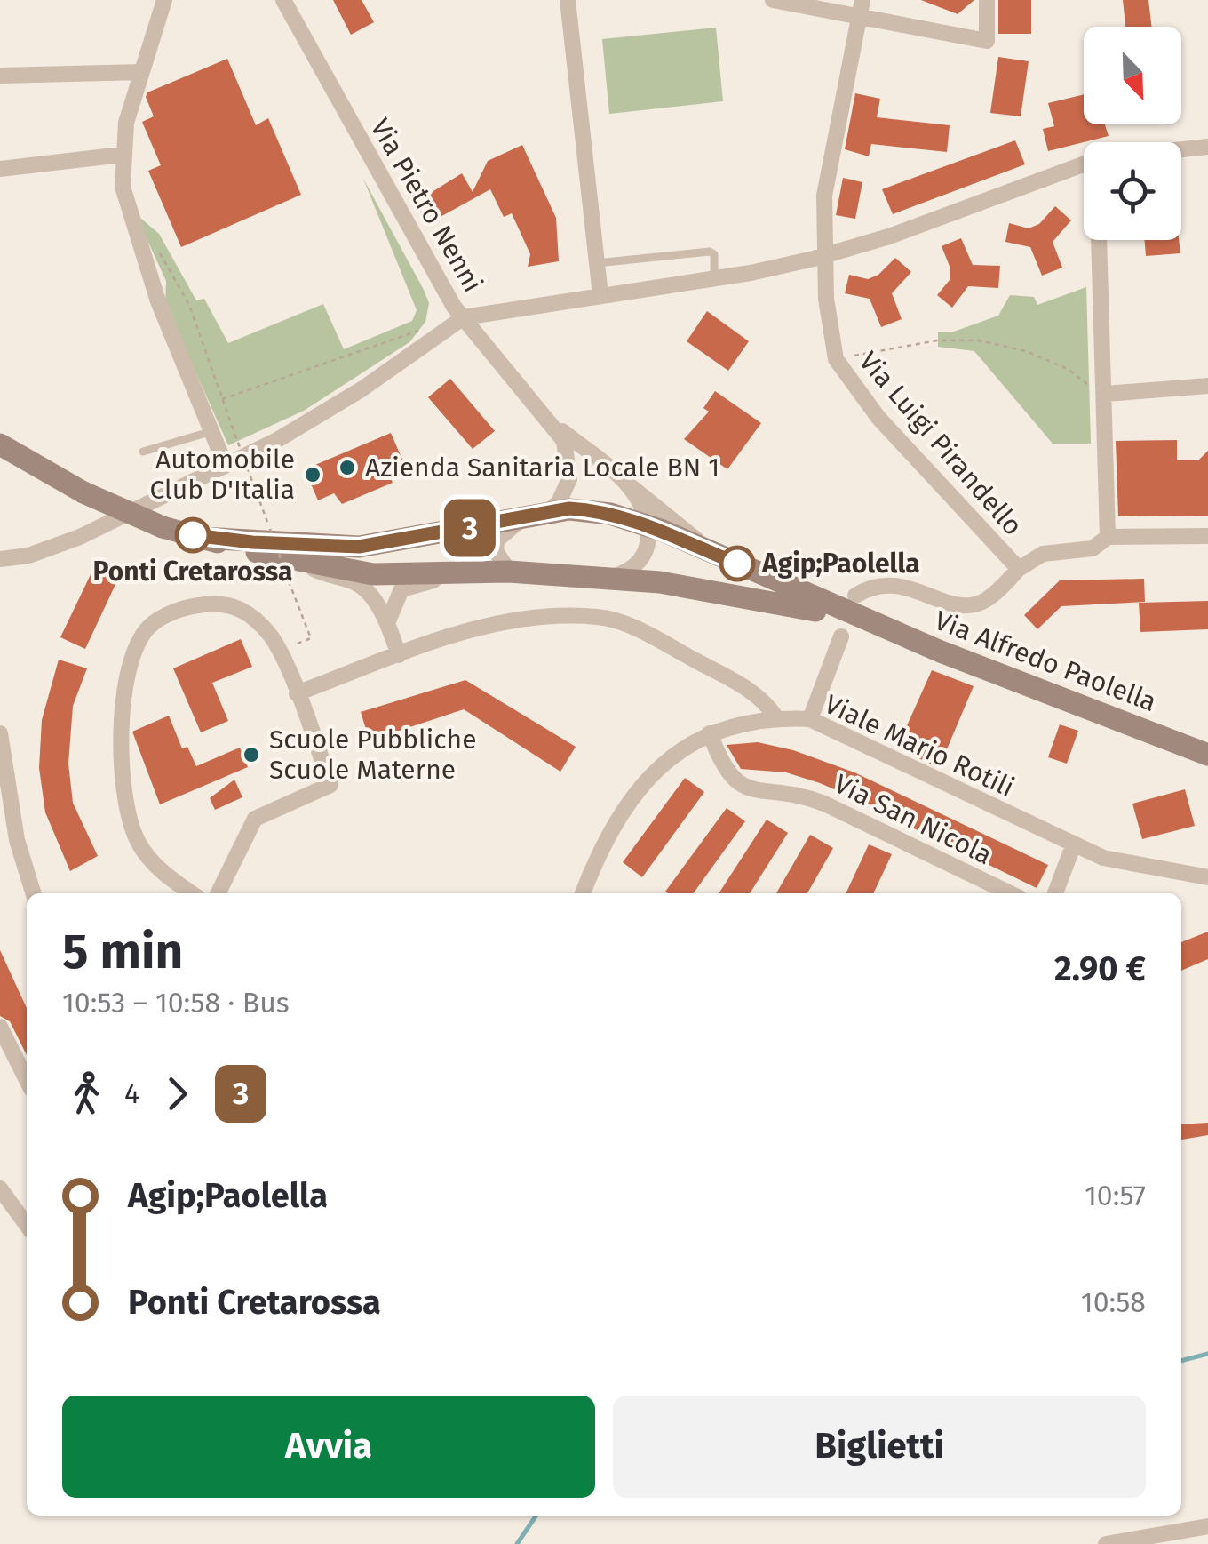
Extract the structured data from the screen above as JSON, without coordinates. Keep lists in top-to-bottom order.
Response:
{
  "streets": {
    "main road": ["Via Alfredo Paolella"],
    "street": [
      "Via Pietro Nenni",
      "Via Luigi Pirandello",
      "Viale Mario Rotili",
      "Via San Nicola"
    ]
  },
  "crossings": [
    ["Via Pietro Nenni", "Via Alfredo Paolella"],
    ["Viale Mario Rotili", "Via San Nicola"]
  ],
  "places": [
    "Azienda Sanitaria Locale BN 1",
    "Automobile Club D'Italia",
    "Ponti Cretarossa",
    "Agip;Paolella",
    "Scuole Pubbliche Scuole Materne"
  ],
  "lines": ["bus line 3"],
  "north": "bottom right",
  "page": {
    "on_map": "3",
    "heading": ["5 min", "10:53 – 10:58 · Bus", "2.90 €"],
    "legs": ["4", "3"],
    "list": [
      {
        "name": "Agip;Paolella",
        "value": "10:57"
      },
      {
        "name": "Ponti Cretarossa",
        "value": "10:58"
      }
    ],
    "buttons": ["Avvia", "Biglietti"]
  }
}
